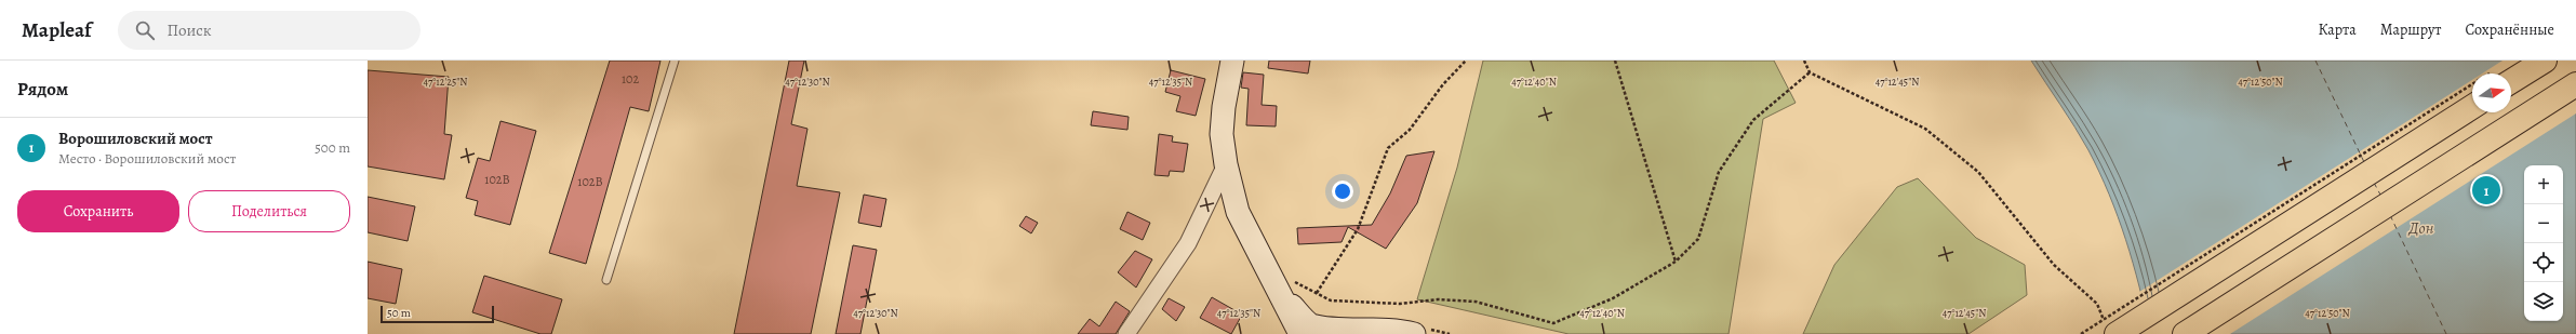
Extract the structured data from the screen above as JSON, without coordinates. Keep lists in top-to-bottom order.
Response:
{
  "water": ["Дон"],
  "house_numbers": ["102", "102В", "102В"],
  "scale_bar": "50 m",
  "north": "right",
  "page": {
    "header": "Mapleaf",
    "search": "Поиск",
    "nav": ["Карта", "Маршрут", "Сохранённые"],
    "heading": "Рядом",
    "list": [
      {
        "mark": "1",
        "name": "Ворошиловский мост",
        "note": "Место · Ворошиловский мост",
        "value": "500 m"
      }
    ],
    "map_buttons": ["+", "−"],
    "pins": "1",
    "buttons": ["Сохранить", "Поделиться"],
    "scale": "50 m"
  },
  "coordinates": [
    "47°12'25\"N",
    "47°12'30\"N",
    "47°12'35\"N",
    "47°12'45\"N",
    "47°12'50\"N",
    "47°12'40\"N"
  ]
}
